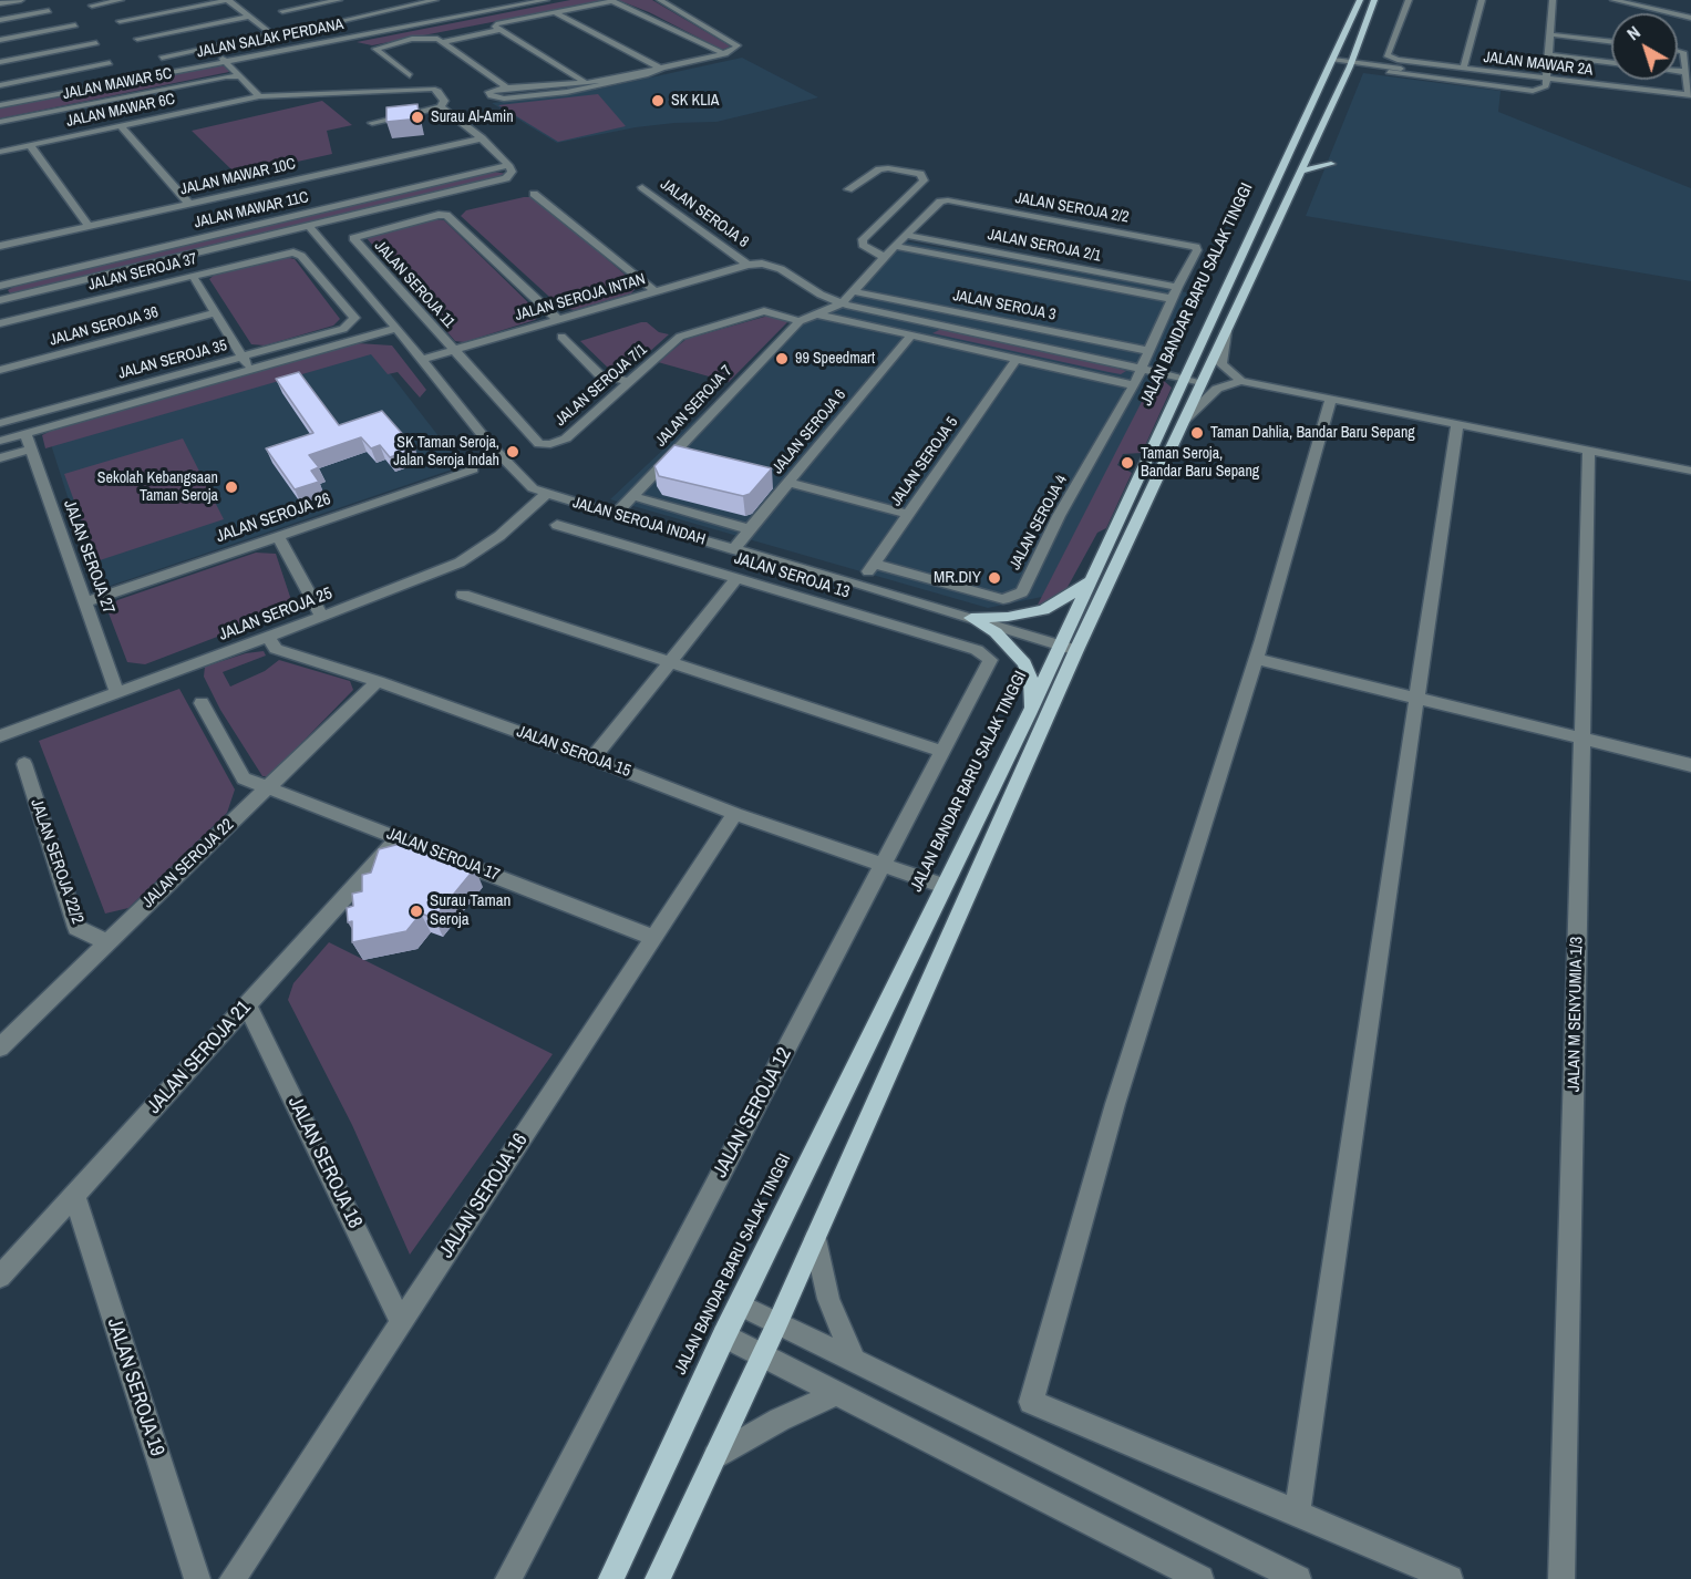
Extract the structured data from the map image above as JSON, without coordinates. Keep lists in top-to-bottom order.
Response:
{
  "streets": {
    "main road": ["JALAN BANDAR BARU SALAK TINGGI"],
    "street": [
      "JALAN SALAK PERDANA",
      "JALAN MAWAR 2A",
      "JALAN MAWAR 5C",
      "JALAN MAWAR 6C",
      "JALAN MAWAR 10C",
      "JALAN SEROJA 2/2",
      "JALAN MAWAR 11C",
      "JALAN SEROJA 8",
      "JALAN SEROJA 2/1",
      "JALAN SEROJA 37",
      "JALAN SEROJA 11",
      "JALAN SEROJA INTAN",
      "JALAN SEROJA 3",
      "JALAN SEROJA 36",
      "JALAN SEROJA 35",
      "JALAN SEROJA 7/1",
      "JALAN SEROJA 7",
      "JALAN SEROJA 6",
      "JALAN SEROJA 5",
      "JALAN SEROJA 26",
      "JALAN SEROJA INDAH",
      "JALAN SEROJA 4",
      "JALAN SEROJA 27",
      "JALAN SEROJA 13",
      "JALAN SEROJA 25",
      "JALAN SEROJA 15",
      "JALAN SEROJA 17",
      "JALAN SEROJA 22/2",
      "JALAN SEROJA 22",
      "JALAN M SENYUMIA 1/3",
      "JALAN SEROJA 21",
      "JALAN SEROJA 12",
      "JALAN SEROJA 18",
      "JALAN SEROJA 16",
      "JALAN SEROJA 19"
    ]
  },
  "crossings": [
    ["JALAN SEROJA 2/2", "JALAN SEROJA 2/1"],
    ["JALAN SEROJA 2/2", "JALAN SEROJA 4"],
    ["JALAN SEROJA 8", "JALAN SEROJA INTAN"],
    ["JALAN SEROJA 2/1", "JALAN SEROJA 4"],
    ["JALAN SEROJA 37", "JALAN SEROJA 35"],
    ["JALAN SEROJA 11", "JALAN SEROJA INTAN"],
    ["JALAN SEROJA 11", "JALAN SEROJA 7/1"],
    ["JALAN BANDAR BARU SALAK TINGGI", "JALAN SEROJA INDAH"],
    ["JALAN BANDAR BARU SALAK TINGGI", "JALAN SEROJA 15"],
    ["JALAN SEROJA INTAN", "JALAN SEROJA 7/1"],
    ["JALAN SEROJA INTAN", "JALAN SEROJA INDAH"],
    ["JALAN SEROJA 3", "JALAN SEROJA 4"],
    ["JALAN SEROJA 7/1", "JALAN SEROJA 7"],
    ["JALAN SEROJA 7", "JALAN SEROJA INDAH"],
    ["JALAN SEROJA 6", "JALAN SEROJA INDAH"],
    ["JALAN SEROJA 5", "JALAN SEROJA INDAH"],
    ["JALAN SEROJA 5", "JALAN SEROJA 4"],
    ["JALAN SEROJA 26", "JALAN SEROJA 27"],
    ["JALAN SEROJA INDAH", "JALAN SEROJA 25"],
    ["JALAN SEROJA 27", "JALAN SEROJA 25"],
    ["JALAN SEROJA 13", "JALAN SEROJA 12"],
    ["JALAN SEROJA 25", "JALAN SEROJA 15"],
    ["JALAN SEROJA 15", "JALAN SEROJA 22"],
    ["JALAN SEROJA 15", "JALAN SEROJA 12"],
    ["JALAN SEROJA 15", "JALAN SEROJA 16"],
    ["JALAN SEROJA 17", "JALAN SEROJA 22"],
    ["JALAN SEROJA 17", "JALAN SEROJA 21"],
    ["JALAN SEROJA 17", "JALAN SEROJA 16"],
    ["JALAN SEROJA 22/2", "JALAN SEROJA 22"],
    ["JALAN SEROJA 21", "JALAN SEROJA 18"],
    ["JALAN SEROJA 21", "JALAN SEROJA 19"],
    ["JALAN SEROJA 18", "JALAN SEROJA 16"]
  ],
  "places": [
    "SK KLIA",
    "Surau Al-Amin",
    "99 Speedmart",
    "Taman Dahlia, Bandar Baru Sepang",
    "SK Taman Seroja, Jalan Seroja Indah",
    "Taman Seroja, Bandar Baru Sepang",
    "Sekolah Kebangsaan Taman Seroja",
    "MR.DIY",
    "Surau Taman Seroja"
  ],
  "north": "top left"
}
